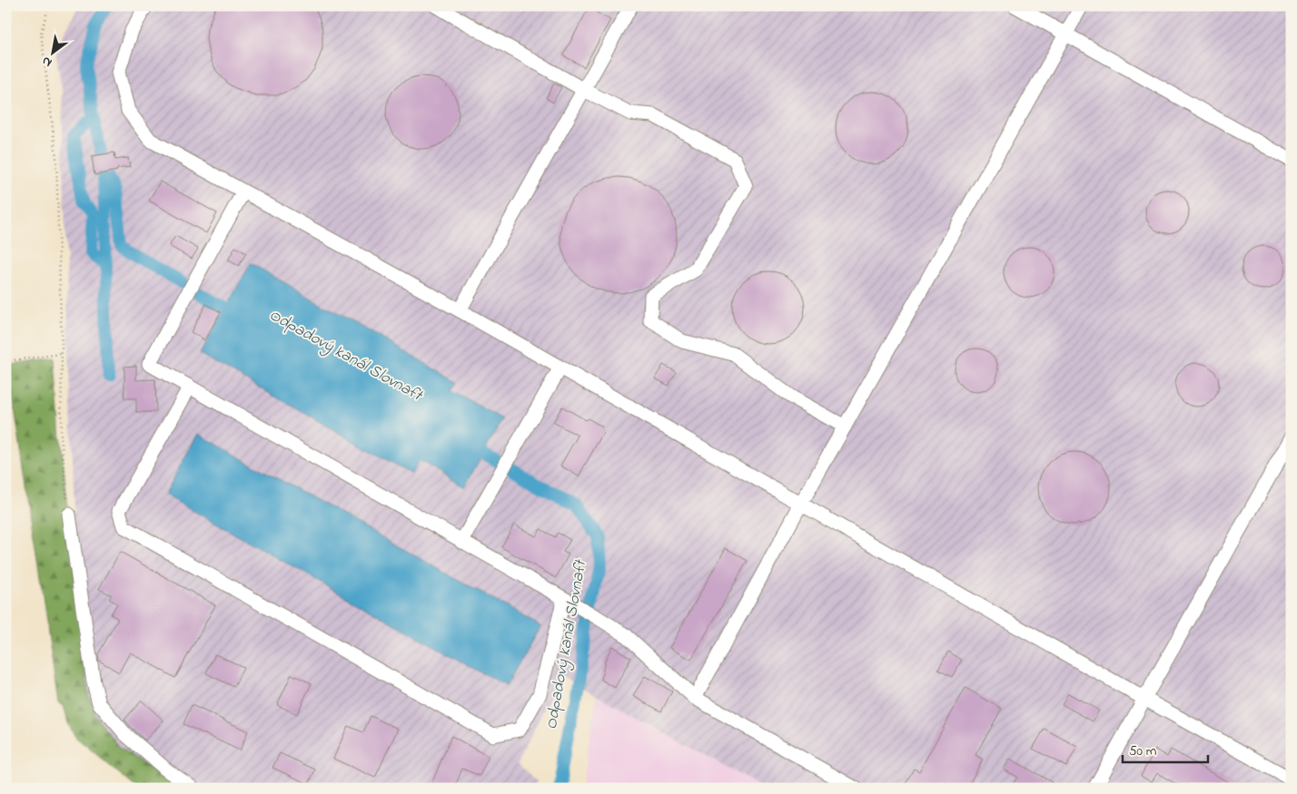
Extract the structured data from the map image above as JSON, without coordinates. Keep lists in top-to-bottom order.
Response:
{
  "water": ["Odpadový kanál Slovnaft"],
  "scale_bar": "50 m",
  "north": "bottom left"
}
